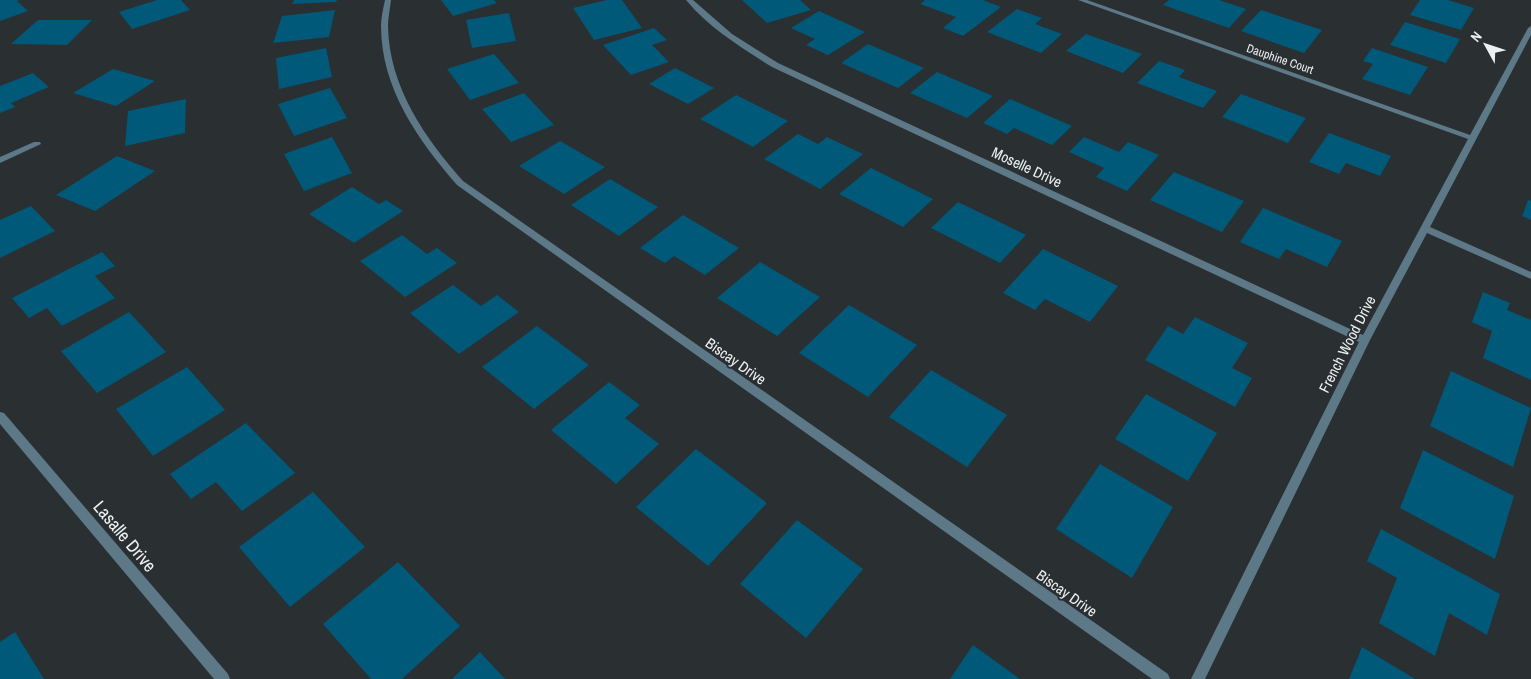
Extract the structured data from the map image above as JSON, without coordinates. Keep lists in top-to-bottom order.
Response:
{
  "streets": {
    "street": [
      "Dauphine Court",
      "Moselle Drive",
      "French Wood Drive",
      "Biscay Drive",
      "Lasalle Drive"
    ]
  },
  "crossings": [
    ["Dauphine Court", "French Wood Drive"],
    ["Moselle Drive", "French Wood Drive"]
  ],
  "north": "top left"
}
